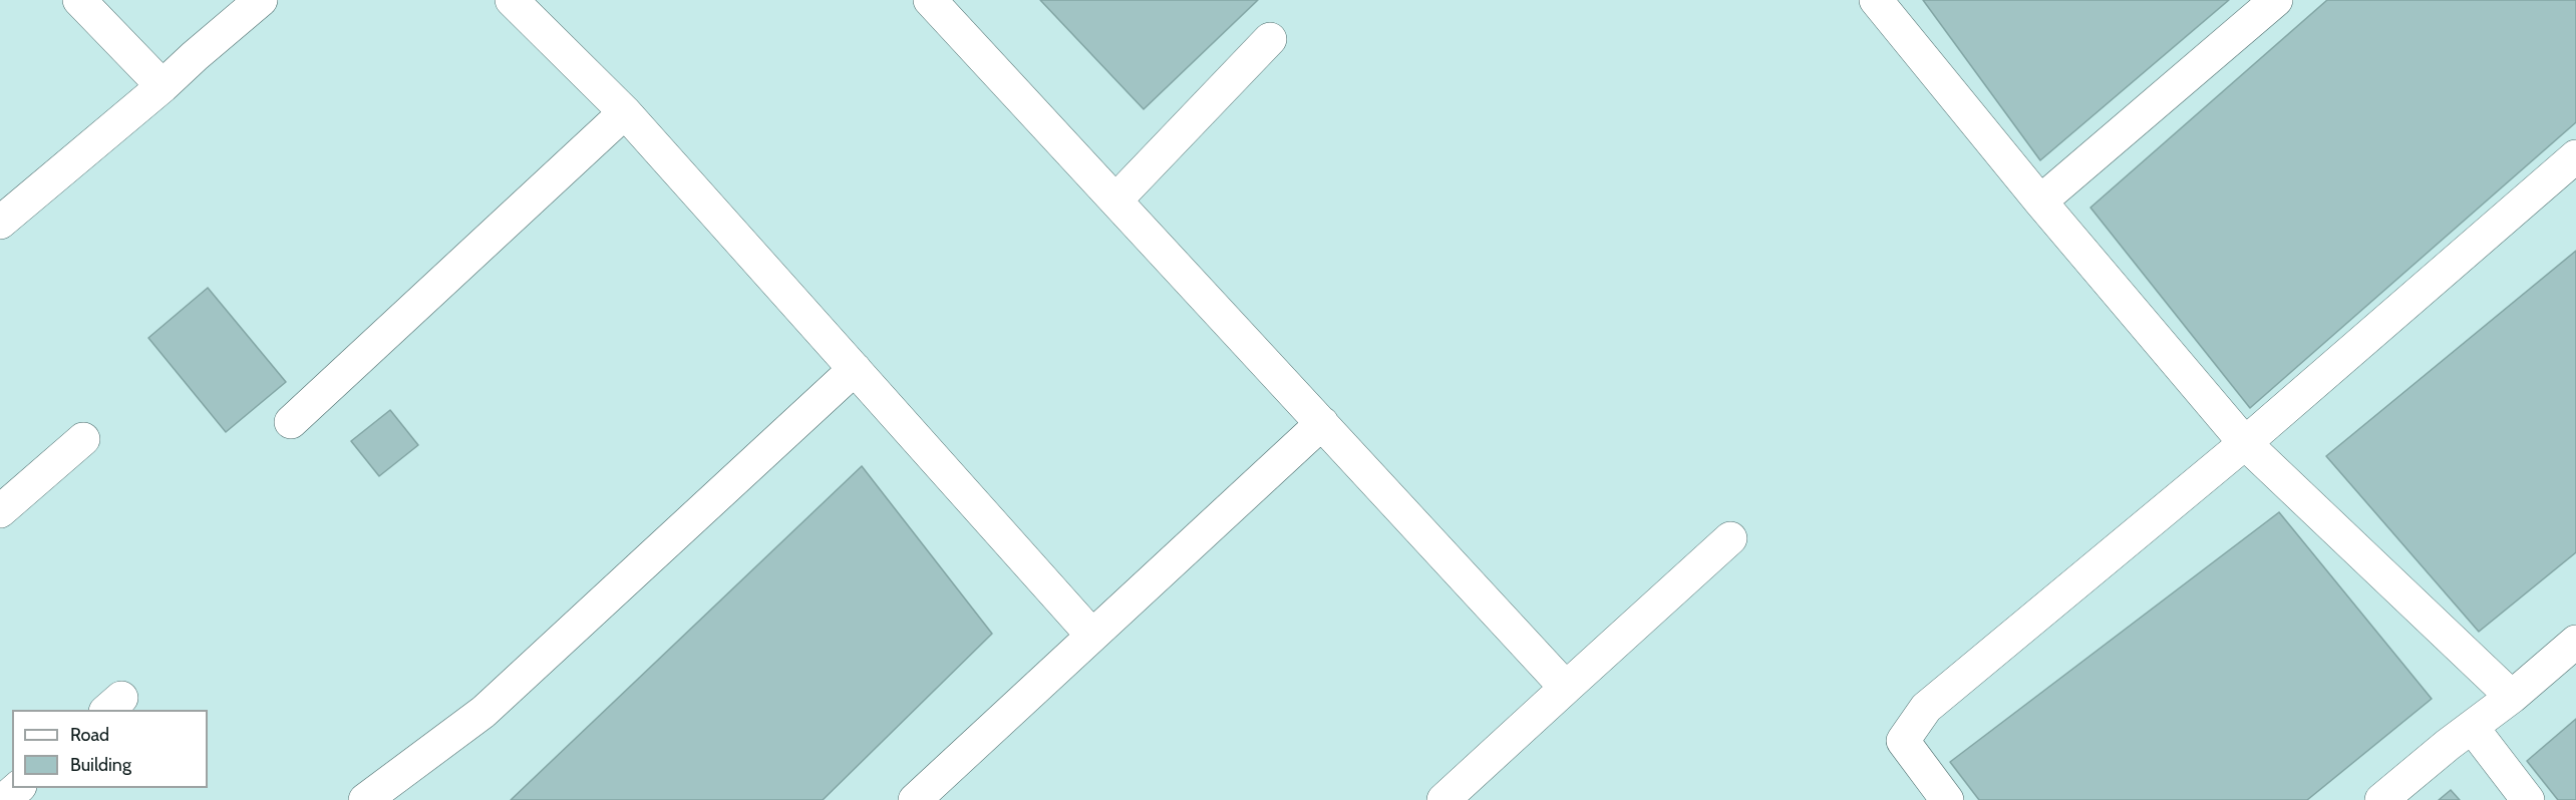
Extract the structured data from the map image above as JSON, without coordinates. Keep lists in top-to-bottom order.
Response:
{
  "legend": ["Road", "Building"]
}
